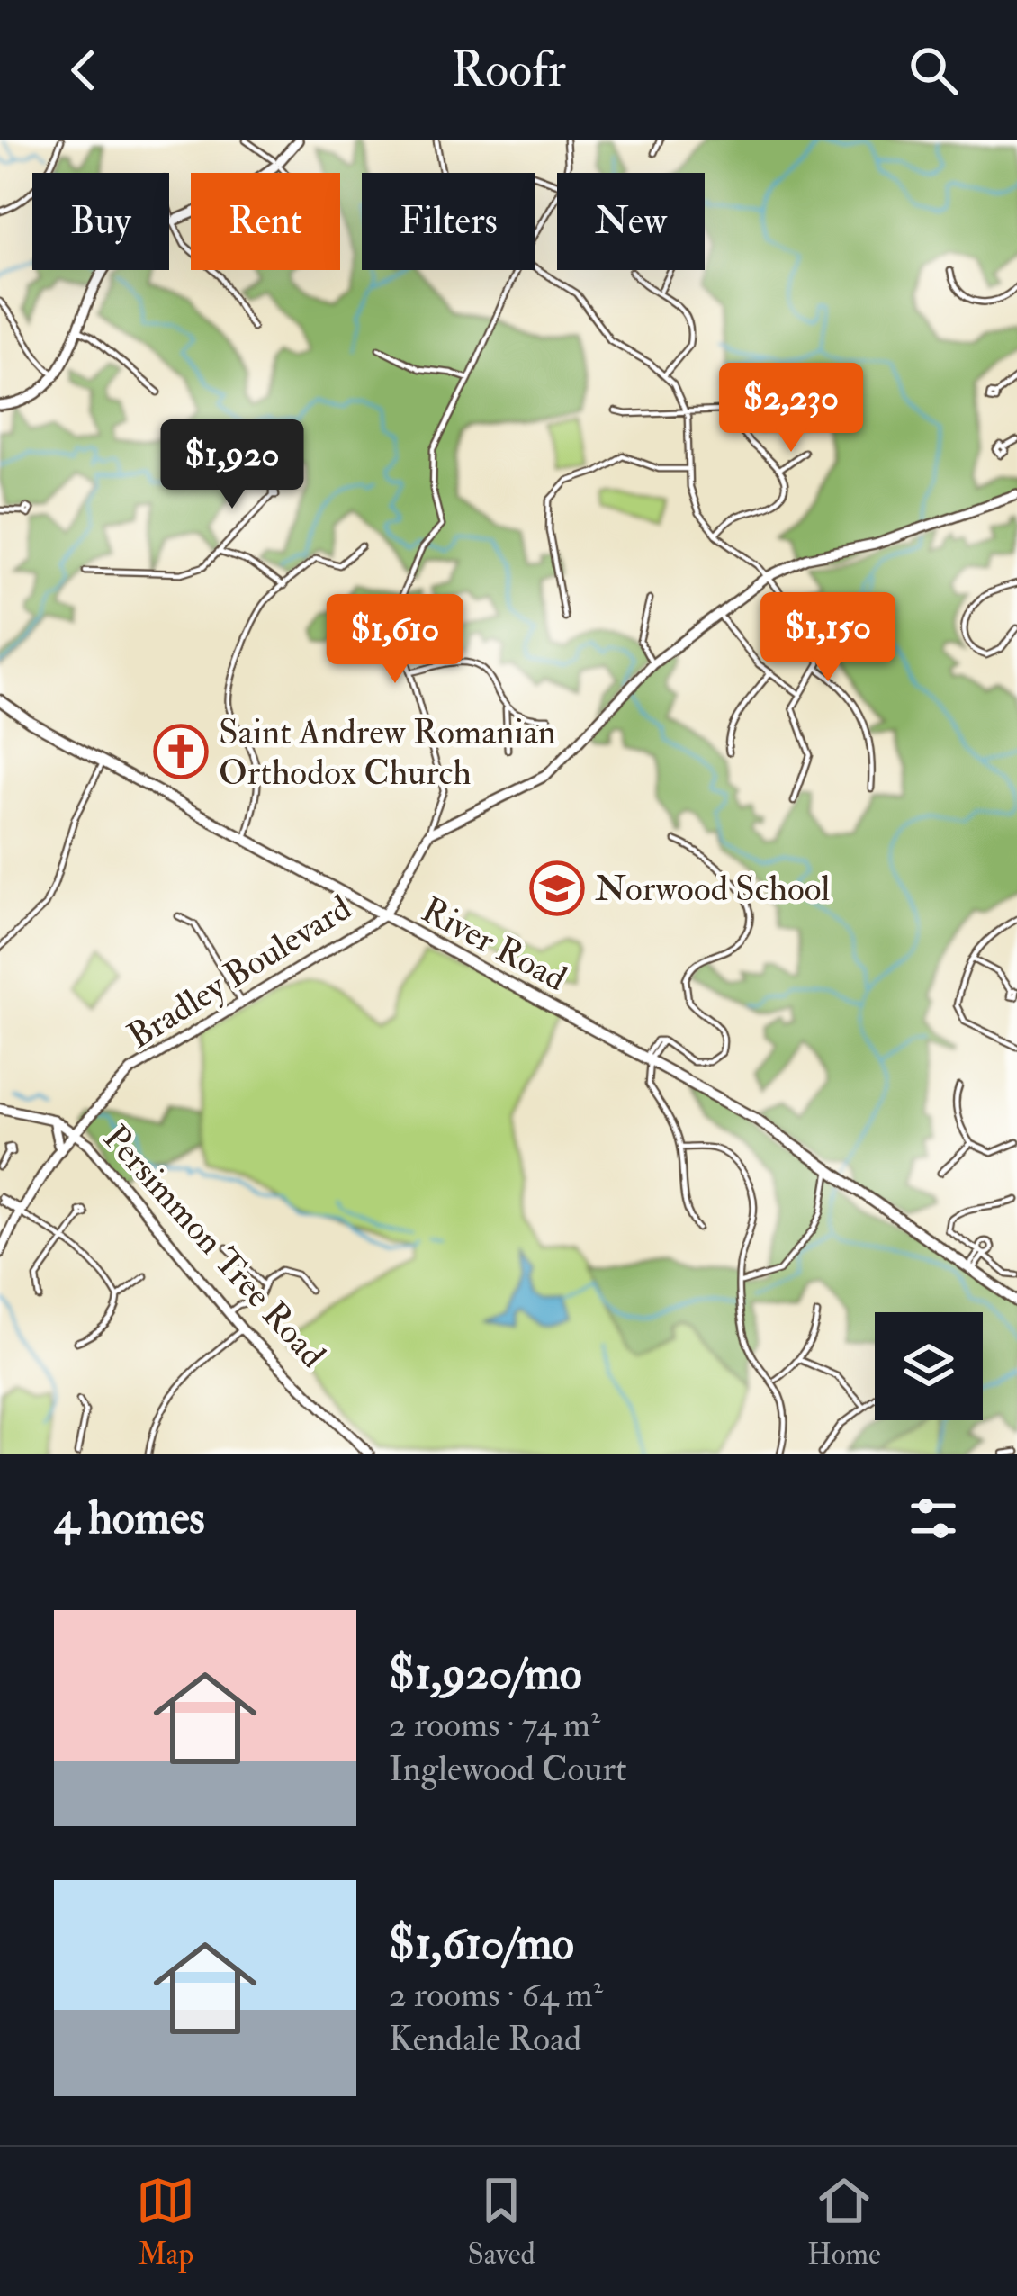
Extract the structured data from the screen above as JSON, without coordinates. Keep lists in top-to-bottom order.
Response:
{
  "streets": {
    "main road": ["River Road", "Bradley Boulevard", "Persimmon Tree Road"]
  },
  "crossings": [
    ["River Road", "Bradley Boulevard"],
    ["Bradley Boulevard", "Persimmon Tree Road"]
  ],
  "places": {
    "church": ["Saint Andrew Romanian Orthodox Church"],
    "school or university": ["Norwood School"]
  },
  "page": {
    "header": "Roofr",
    "chip": [
      "Buy",
      "Rent",
      "Filters",
      "New"
    ],
    "price": [
      "$2,230",
      "$1,920",
      "$1,150",
      "$1,610"
    ],
    "heading": "4 homes",
    "list": [
      {
        "name": "$1,920/mo",
        "note": "2 rooms · 74 m² · Inglewood Court"
      },
      {
        "name": "$1,610/mo",
        "note": "2 rooms · 64 m² · Kendale Road"
      }
    ],
    "tabs": ["Map", "Saved", "Home"]
  }
}
